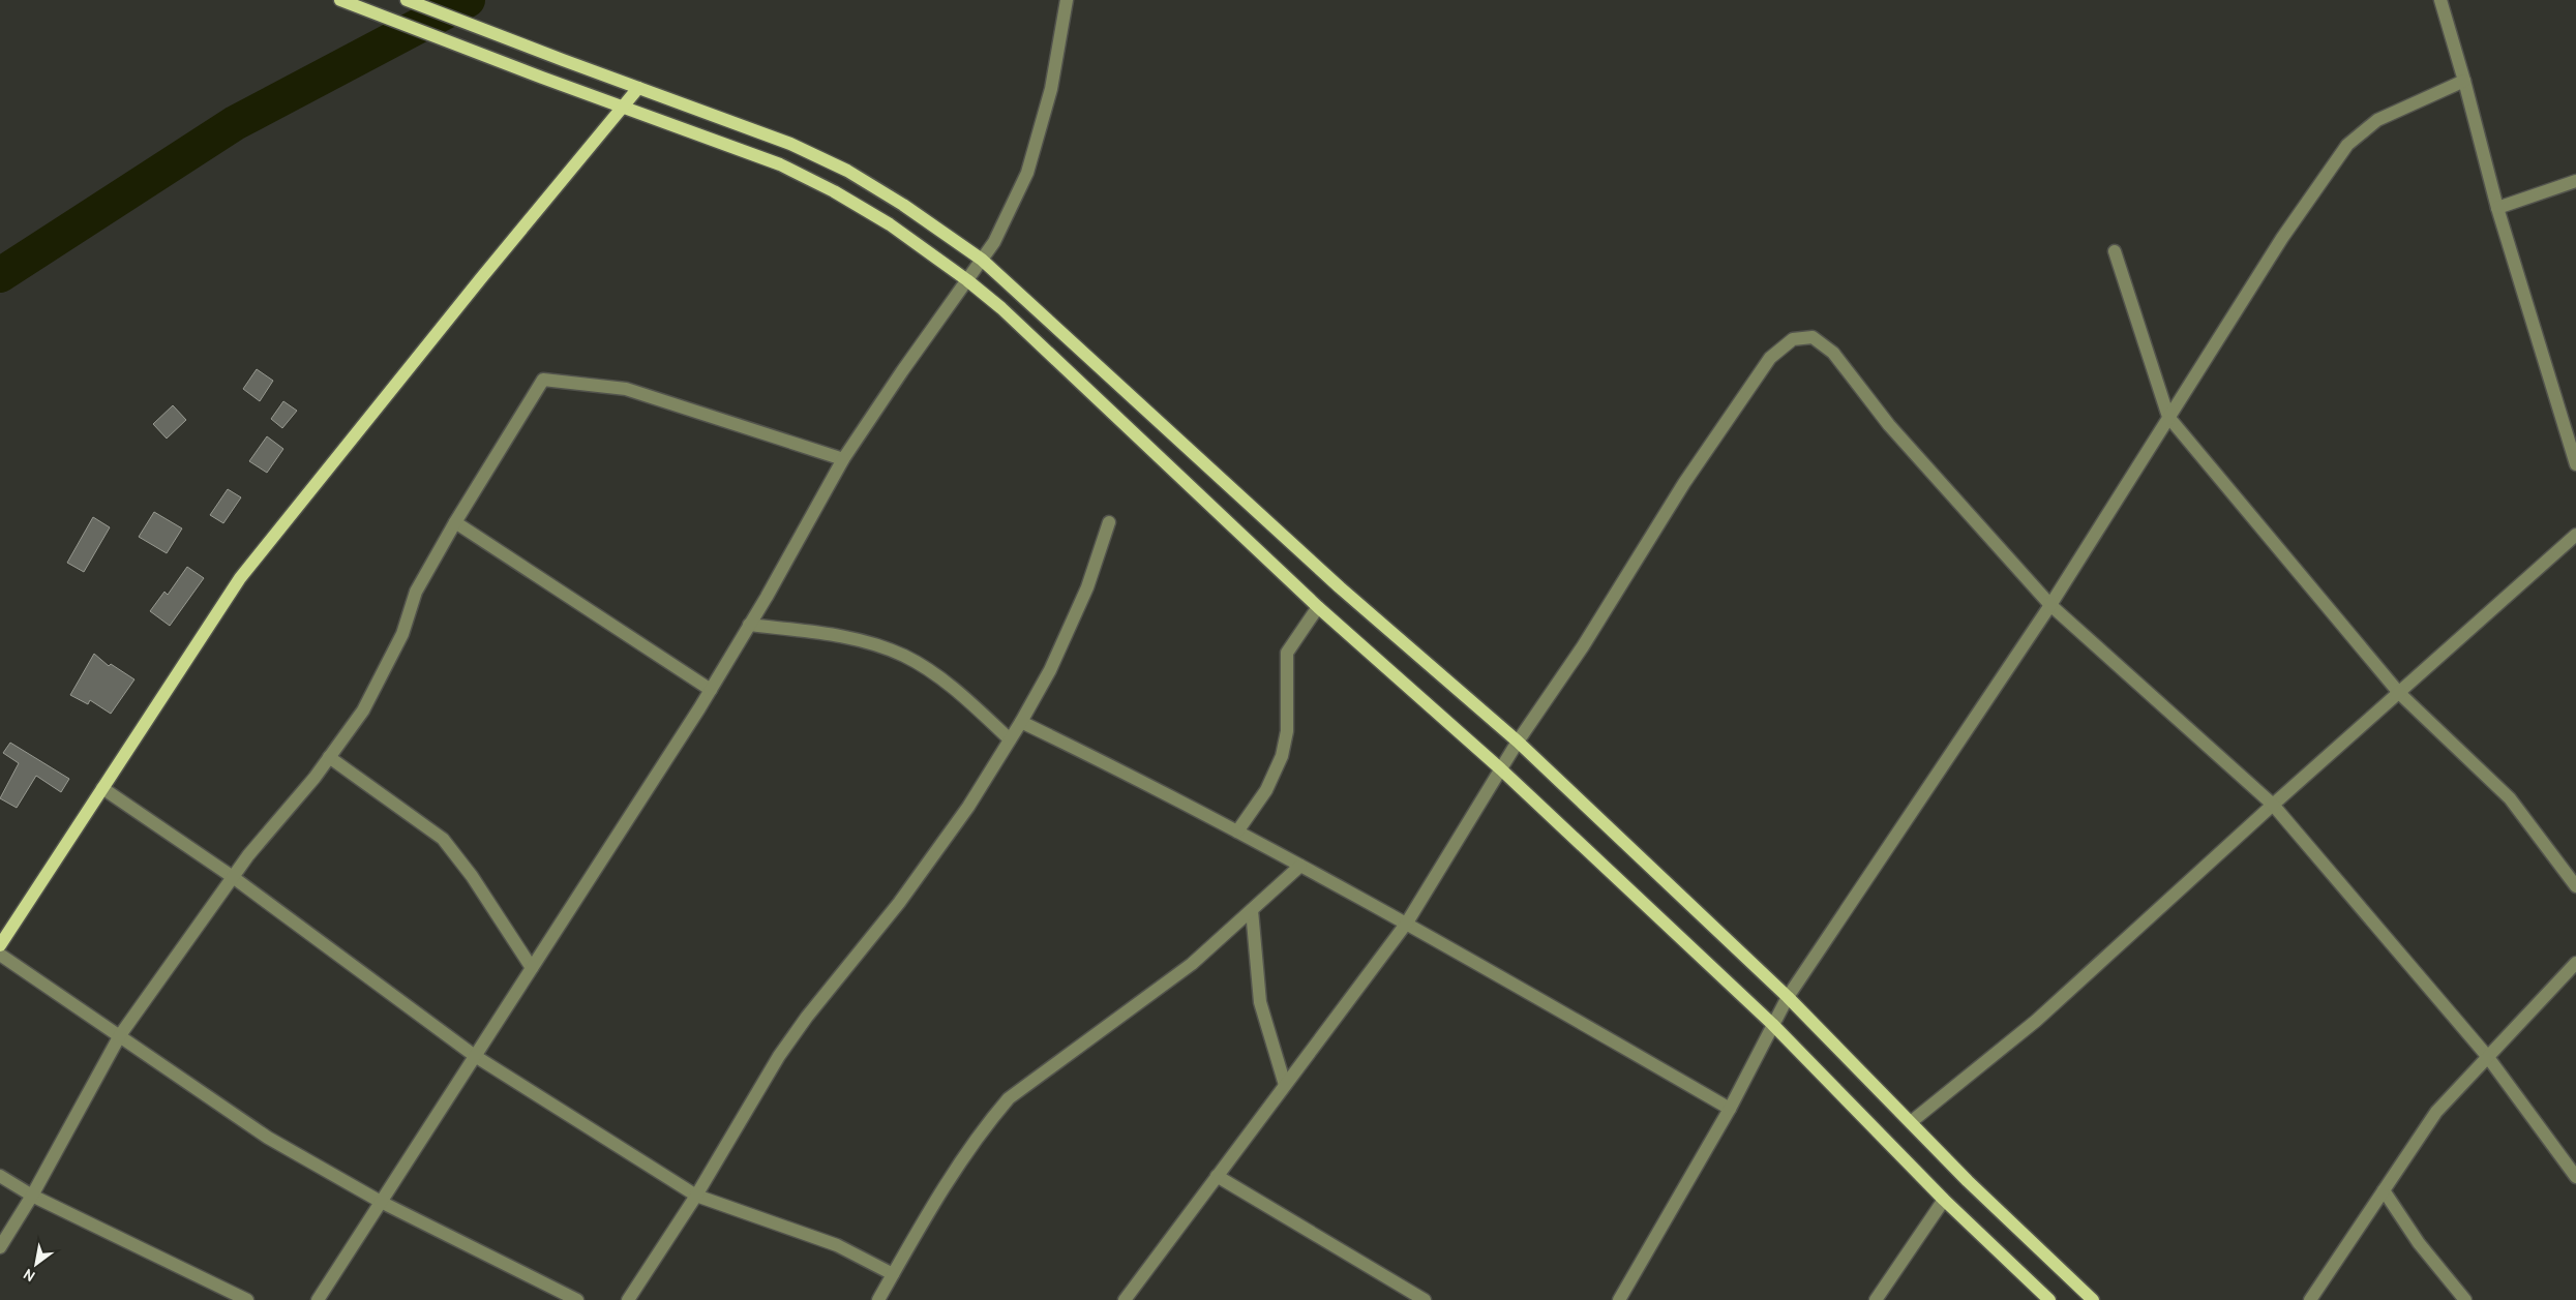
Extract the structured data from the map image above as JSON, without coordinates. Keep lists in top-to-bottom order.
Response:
{
  "north": "bottom left"
}
